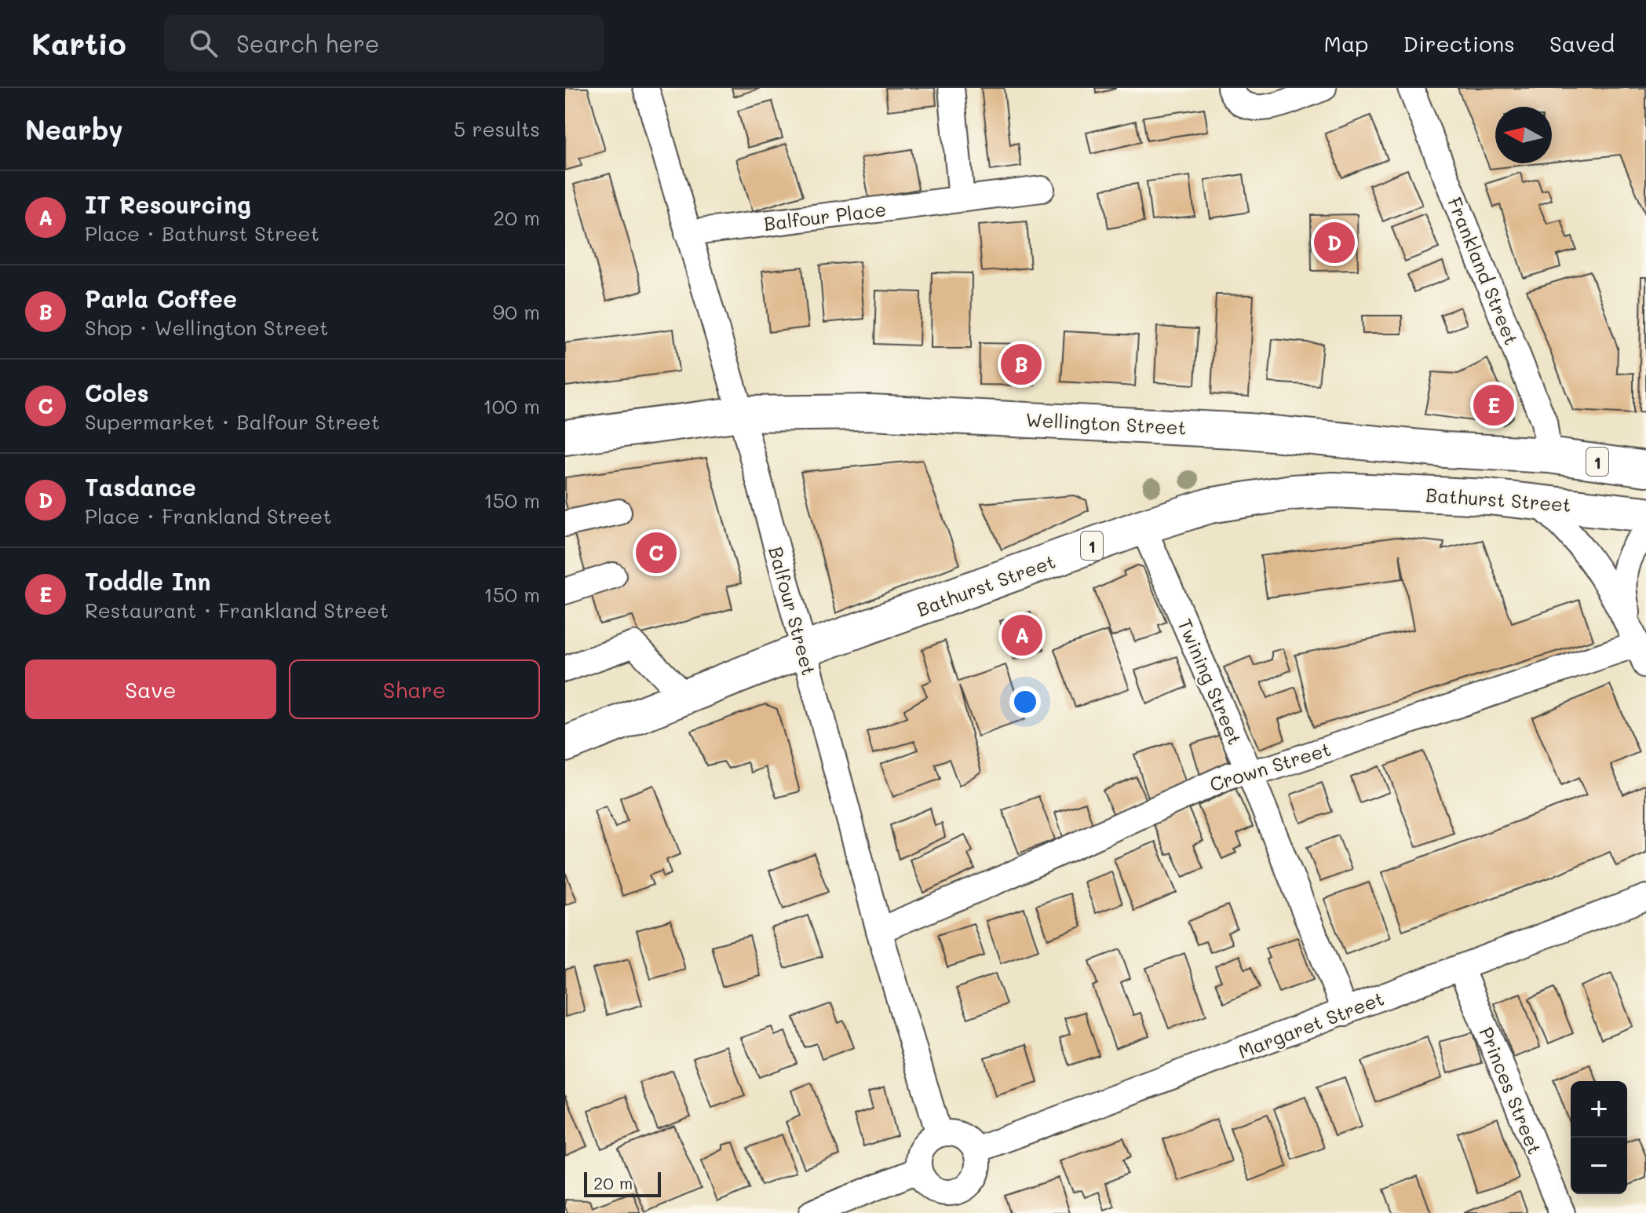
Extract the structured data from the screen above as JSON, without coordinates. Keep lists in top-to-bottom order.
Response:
{
  "streets": {
    "highway": ["Wellington Street", "1", "Bathurst Street"],
    "street": [
      "Balfour Place",
      "Frankland Street",
      "Balfour Street",
      "Twining Street",
      "Crown Street",
      "Margaret Street",
      "Princes Street"
    ]
  },
  "crossings": [
    ["Balfour Place", "Balfour Street"],
    ["Frankland Street", "Wellington Street"],
    ["Wellington Street", "Balfour Street"],
    ["Bathurst Street", "Balfour Street"],
    ["Bathurst Street", "Twining Street"],
    ["Balfour Street", "Crown Street"],
    ["Balfour Street", "Margaret Street"],
    ["Twining Street", "Crown Street"],
    ["Twining Street", "Margaret Street"],
    ["Margaret Street", "Princes Street"]
  ],
  "scale_bar": "20 m",
  "north": "left",
  "page": {
    "header": "Kartio",
    "search": "Search here",
    "nav": ["Map", "Directions", "Saved"],
    "heading": ["Nearby", "5 results"],
    "list": [
      {
        "mark": "A",
        "name": "IT Resourcing",
        "note": "Place · Bathurst Street",
        "value": "20 m"
      },
      {
        "mark": "B",
        "name": "Parla Coffee",
        "note": "Shop · Wellington Street",
        "value": "90 m"
      },
      {
        "mark": "C",
        "name": "Coles",
        "note": "Supermarket · Balfour Street",
        "value": "100 m"
      },
      {
        "mark": "D",
        "name": "Tasdance",
        "note": "Place · Frankland Street",
        "value": "150 m"
      },
      {
        "mark": "E",
        "name": "Toddle Inn",
        "note": "Restaurant · Frankland Street",
        "value": "150 m"
      }
    ],
    "pins": [
      "D",
      "B",
      "E",
      "C",
      "A"
    ],
    "buttons": ["Save", "Share"],
    "map_buttons": ["+", "−"],
    "scale": "20 m"
  }
}
